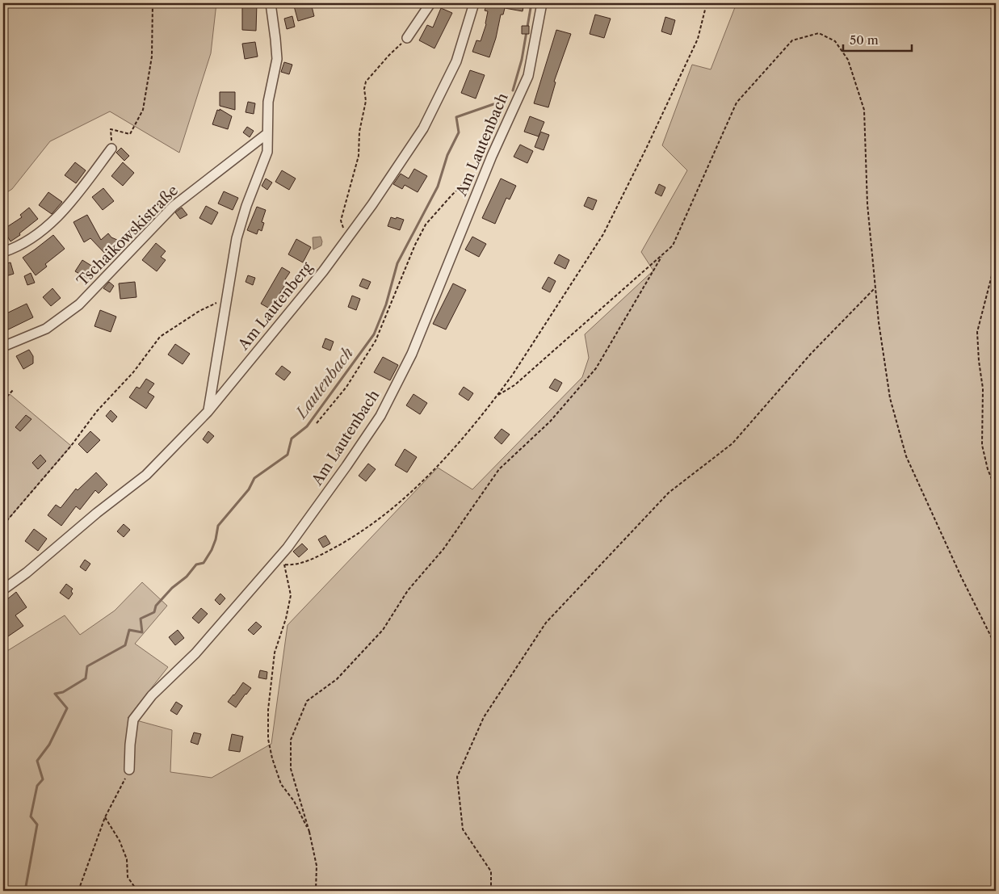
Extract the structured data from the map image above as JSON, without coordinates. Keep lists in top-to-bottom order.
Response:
{
  "streets": {
    "street": ["Am Lautenbach", "Tschaikowskistraße", "Am Lautenberg"]
  },
  "water": ["Lautenbach"],
  "scale_bar": "50 m"
}
